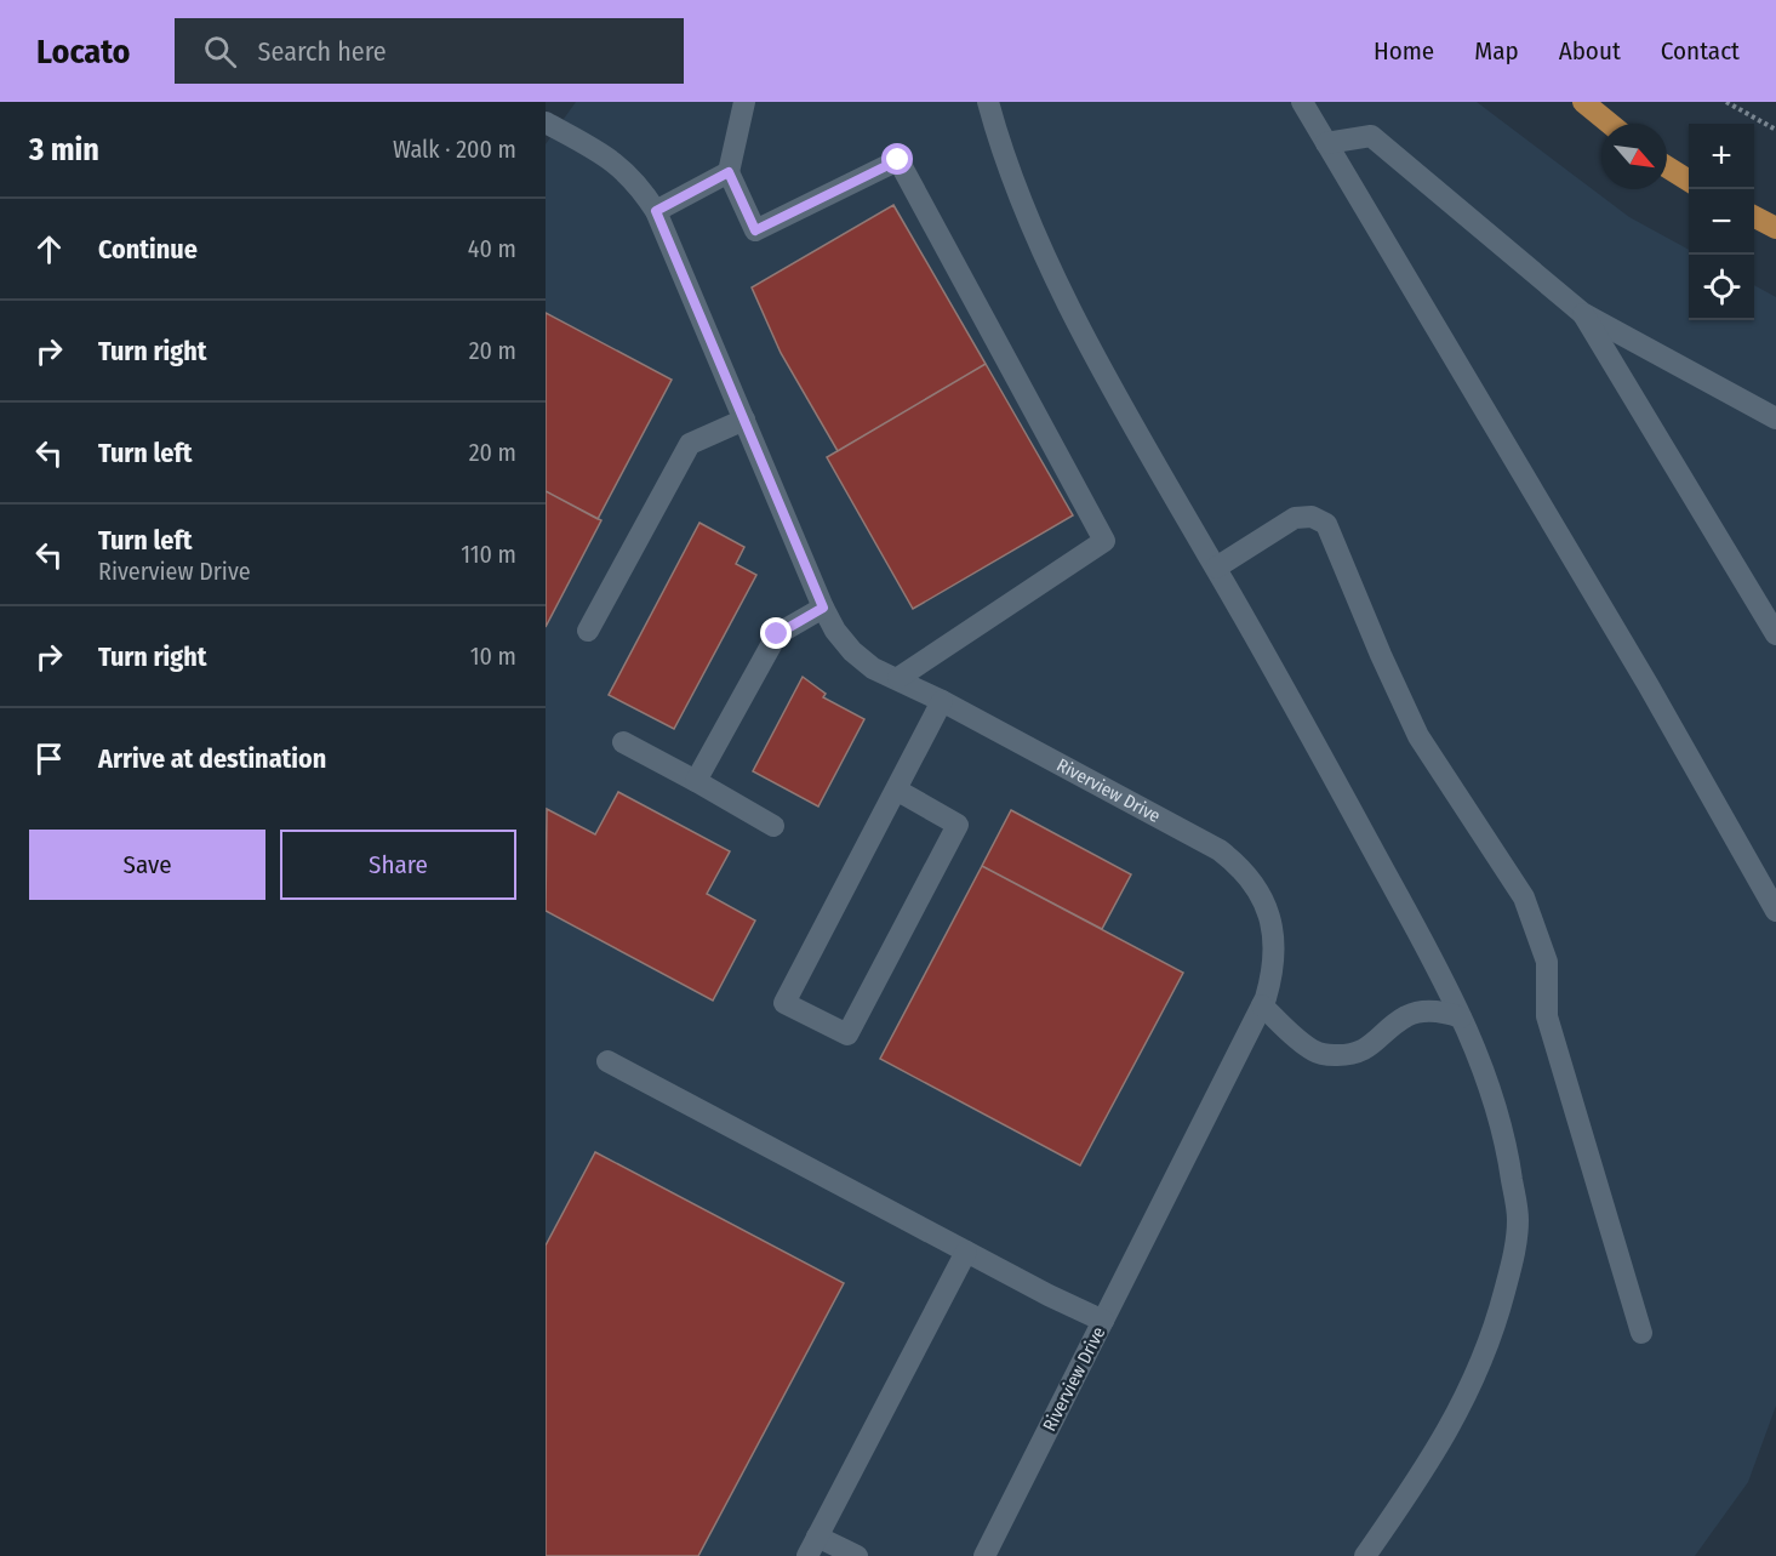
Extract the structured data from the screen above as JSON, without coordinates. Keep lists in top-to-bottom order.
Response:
{
  "streets": {
    "street": ["Riverview Drive"]
  },
  "north": "bottom right",
  "page": {
    "header": "Locato",
    "search": "Search here",
    "nav": [
      "Home",
      "Map",
      "About",
      "Contact"
    ],
    "heading": ["3 min", "Walk · 200 m"],
    "map_buttons": ["+", "−"],
    "list": [
      ["Continue", "40 m"],
      ["Turn right", "20 m"],
      ["Turn left", "20 m"],
      ["Turn left", "Riverview Drive", "110 m"],
      ["Turn right", "10 m"],
      "Arrive at destination"
    ],
    "buttons": ["Save", "Share"]
  }
}
